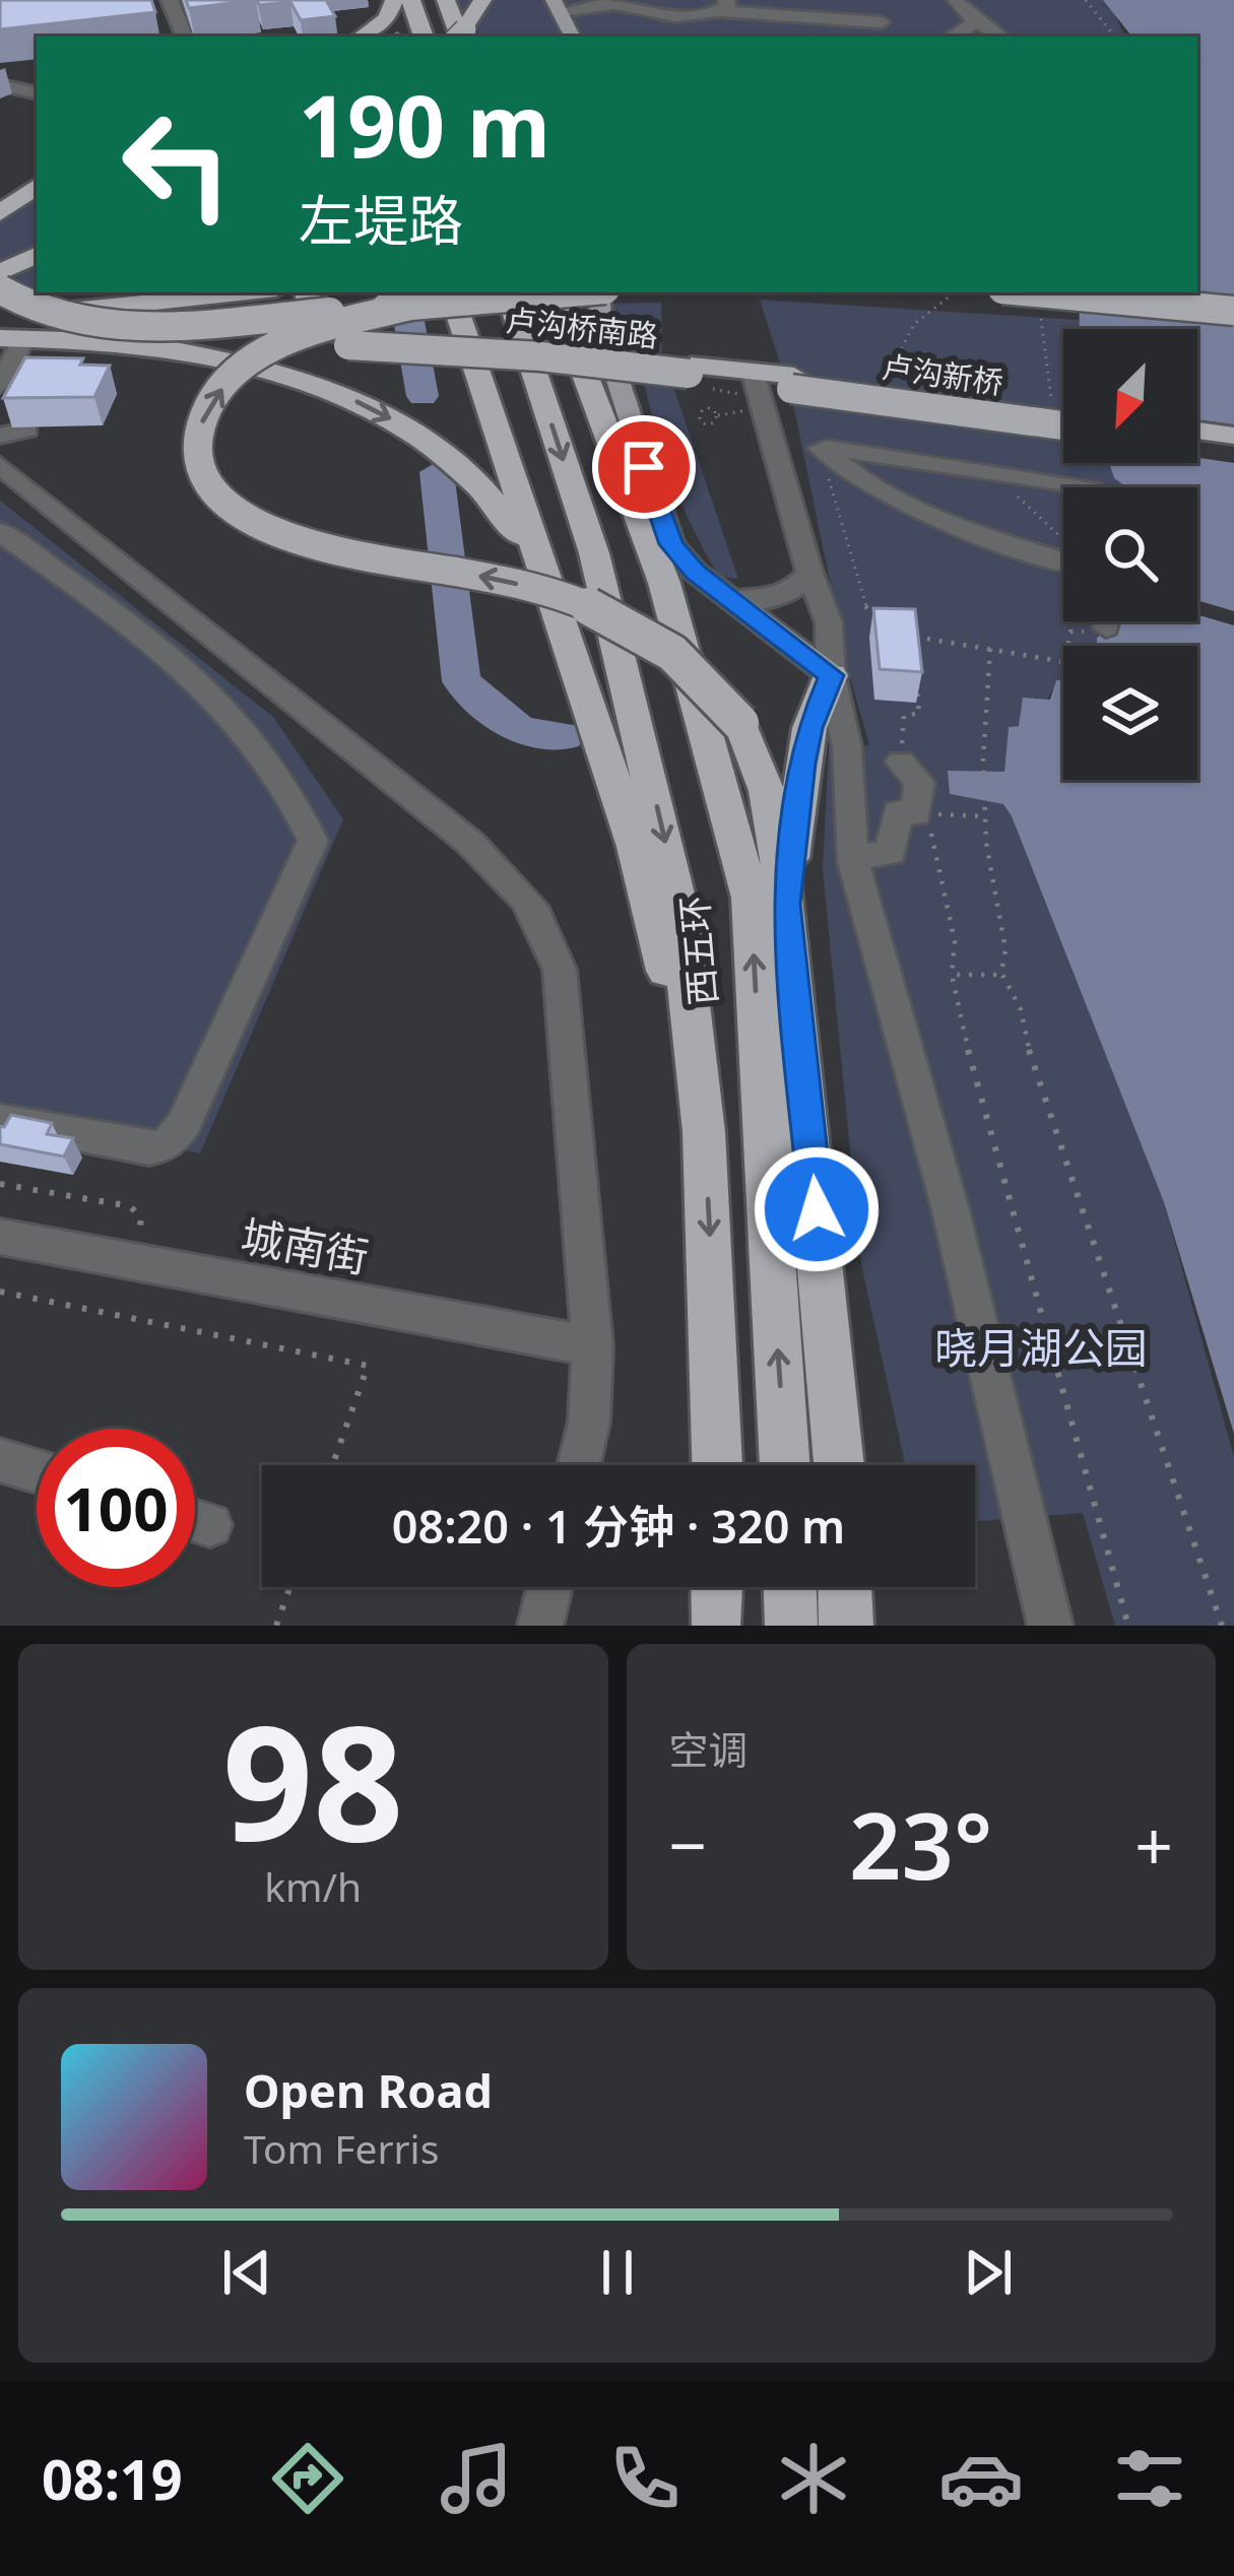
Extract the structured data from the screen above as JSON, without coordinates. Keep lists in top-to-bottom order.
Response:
{
  "streets": {
    "highway": ["卢沟桥南路", "卢沟新桥", "西五环"],
    "street": ["城南街"]
  },
  "crossings": [
    ["卢沟桥南路", "卢沟新桥"]
  ],
  "parks": ["晓月湖公园"],
  "north": "bottom left",
  "page": {
    "turn": ["190 m", "左堤路"],
    "limit": "100",
    "trip": "08:20 · 1 分钟 · 320 m",
    "tile": [
      ["98", "km/h"],
      "空调"
    ],
    "heat": ["−", "23°", "+"],
    "song": ["Open Road", "Tom Ferris"],
    "tabs": "08:19"
  }
}
